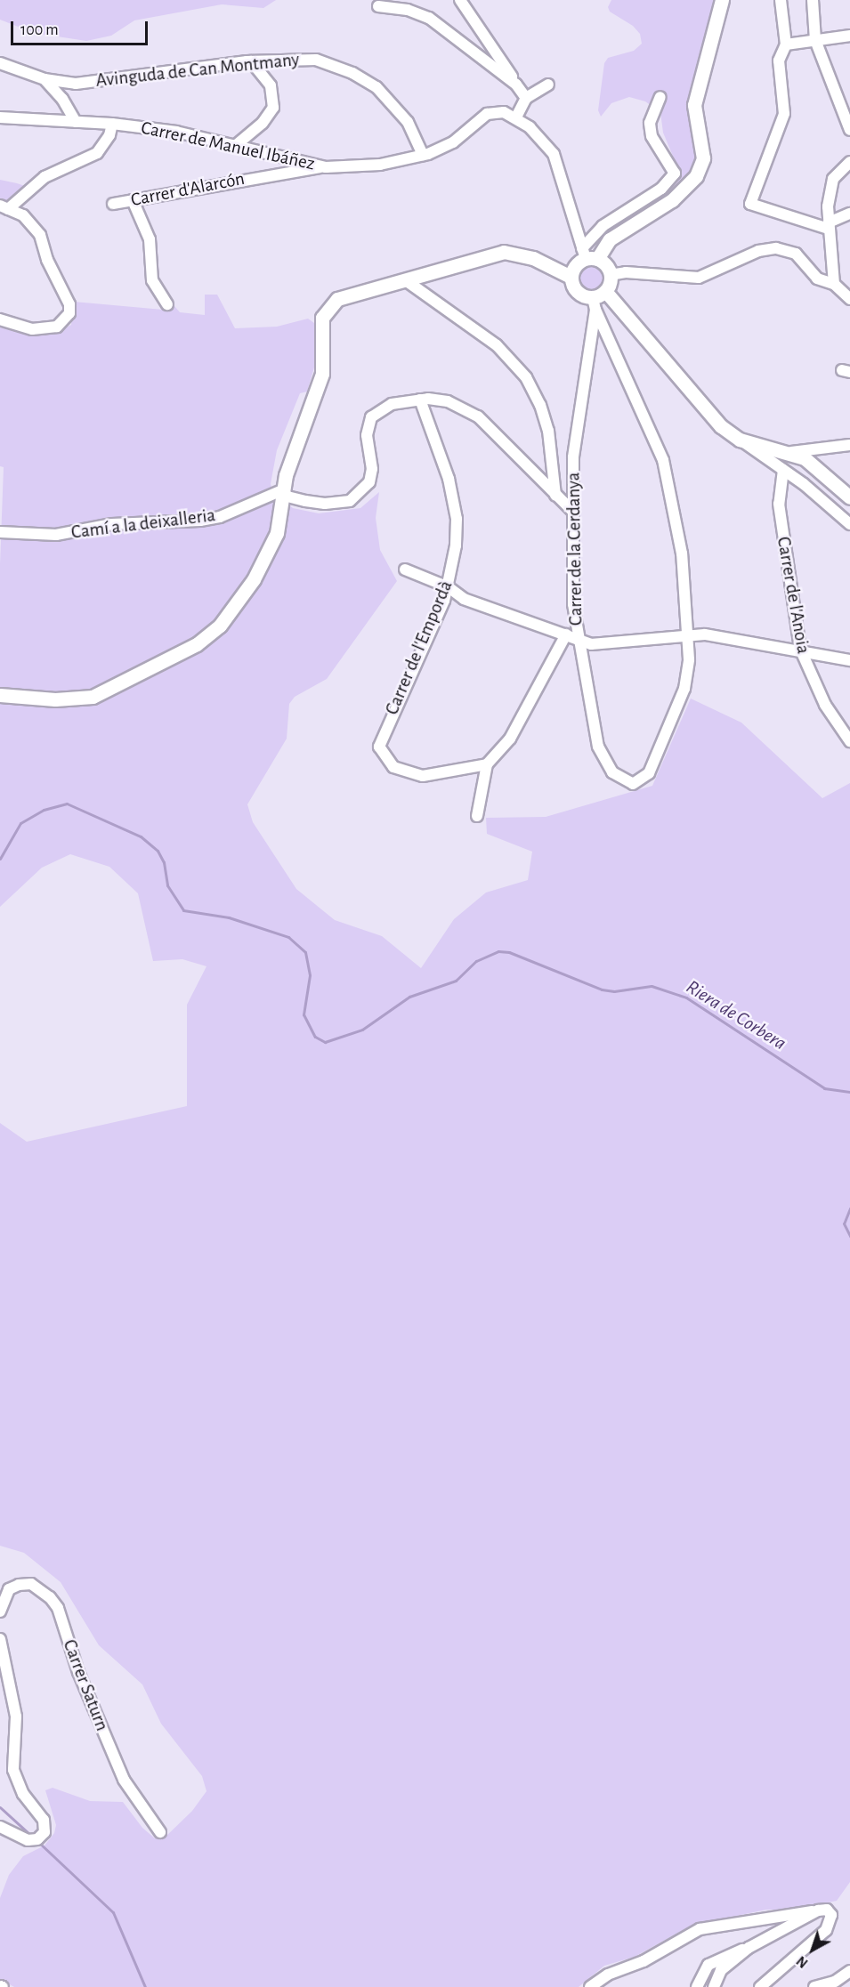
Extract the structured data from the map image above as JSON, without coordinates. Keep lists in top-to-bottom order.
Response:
{
  "streets": {
    "street": [
      "Avinguda de Can Montmany",
      "Carrer de Manuel Ibáñez",
      "Carrer d'Alarcón",
      "Camí a la deixalleria",
      "Carrer de la Cerdanya",
      "Carrer de l'Anoia",
      "Carrer de l'Empordà",
      "Carrer Saturn"
    ]
  },
  "crossings": [
    ["Avinguda de Can Montmany", "Carrer de Manuel Ibáñez"],
    ["Carrer de Manuel Ibáñez", "Carrer d'Alarcón"]
  ],
  "water": ["Riera de Corbera"],
  "scale_bar": "100 m",
  "north": "bottom left"
}
